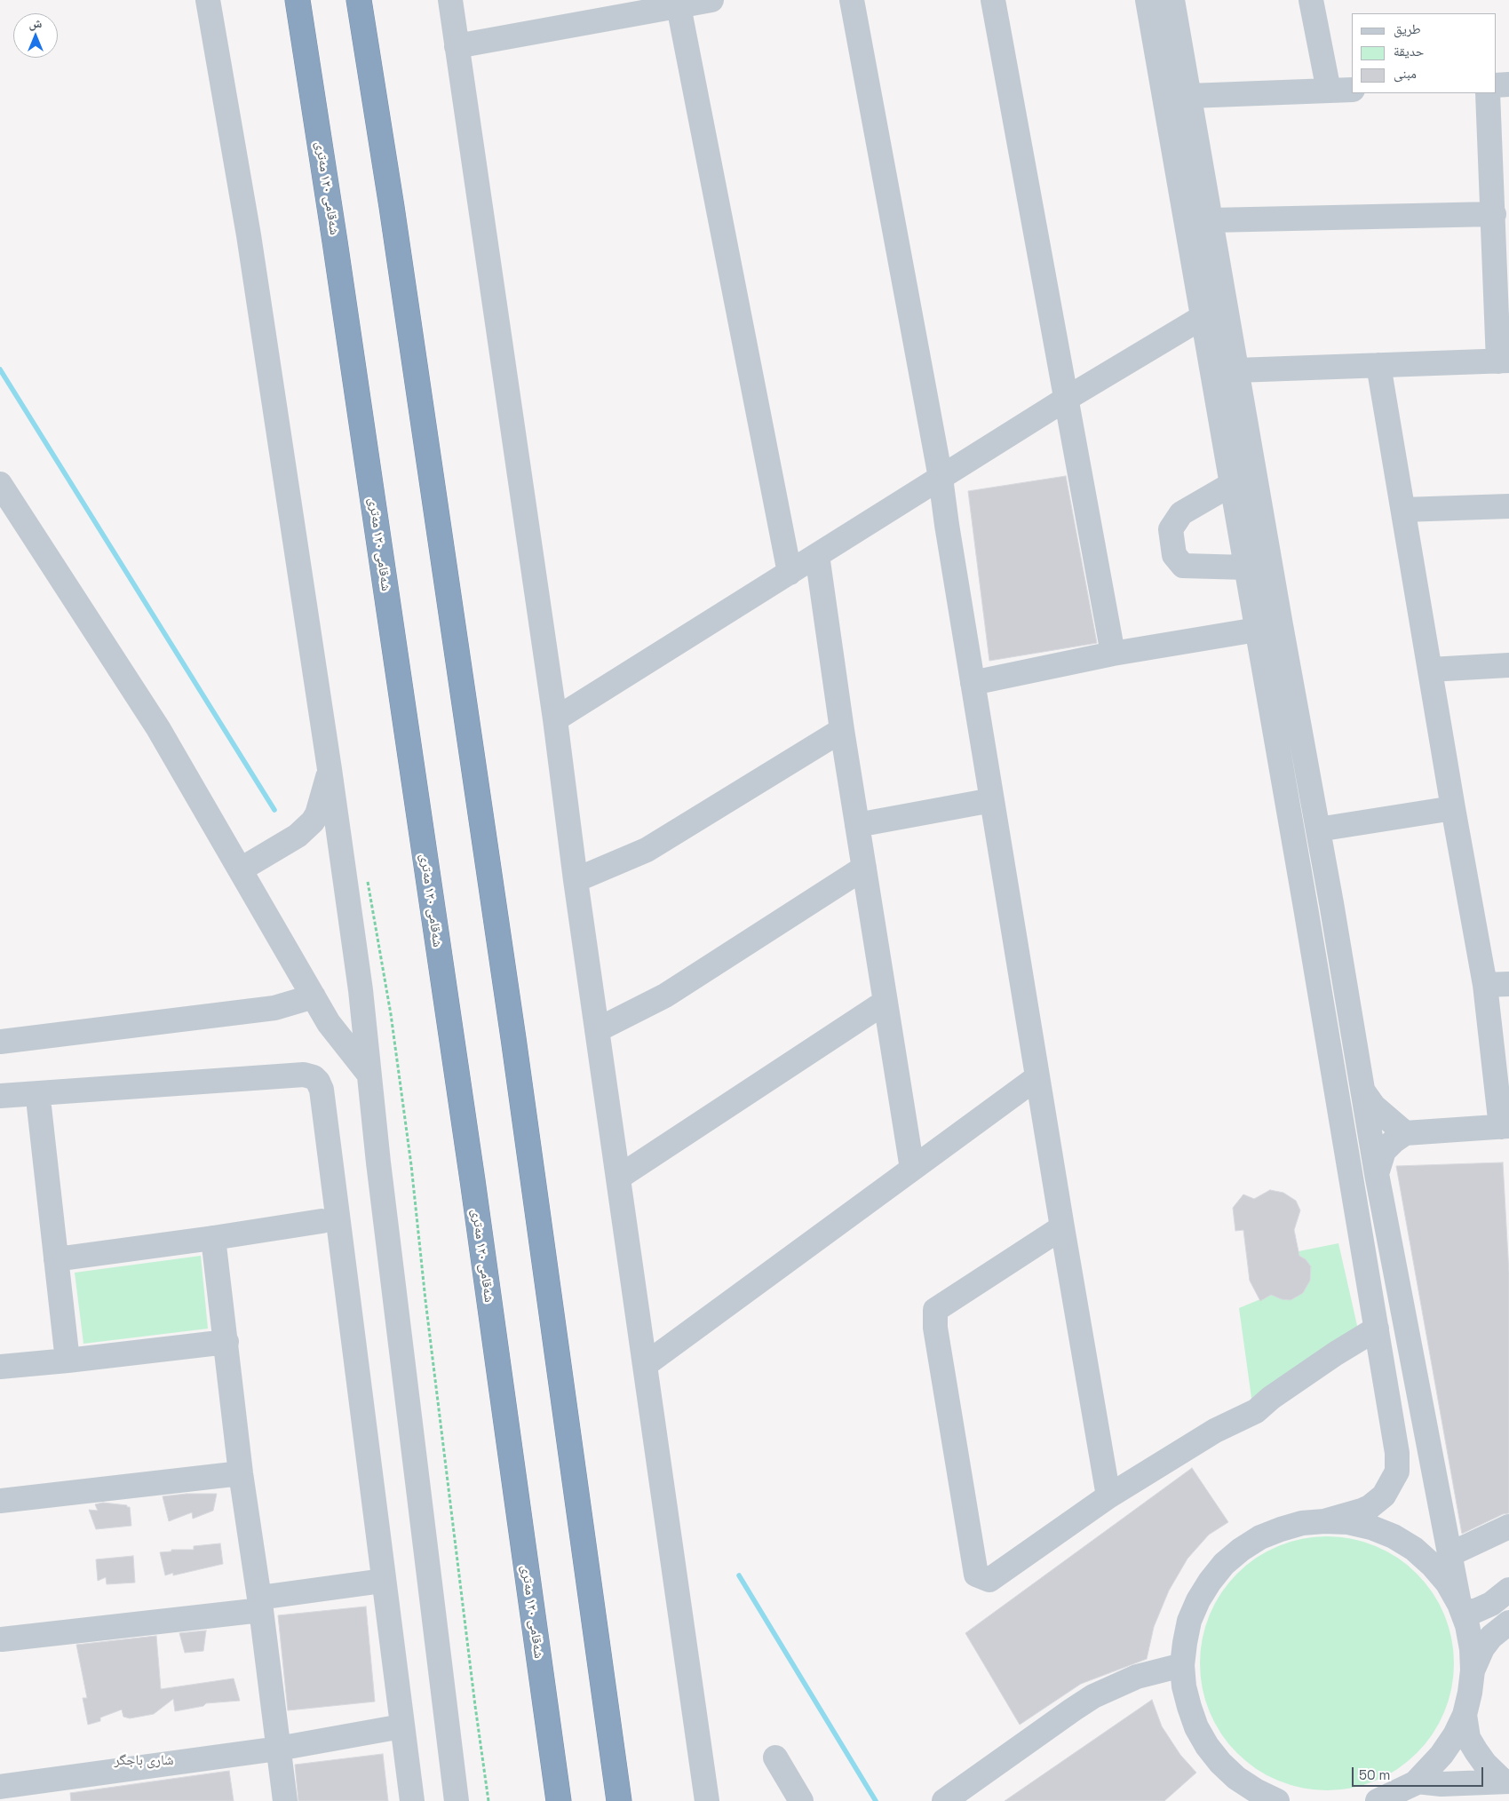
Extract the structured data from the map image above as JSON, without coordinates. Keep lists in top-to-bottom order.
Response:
{
  "streets": {
    "highway": ["شەقامی ١٢٠ مەتری"]
  },
  "districts": ["شاری باجگر"],
  "legend": ["طريق", "حديقة", "مبنى"],
  "scale_bar": "50 m",
  "north": "top"
}
